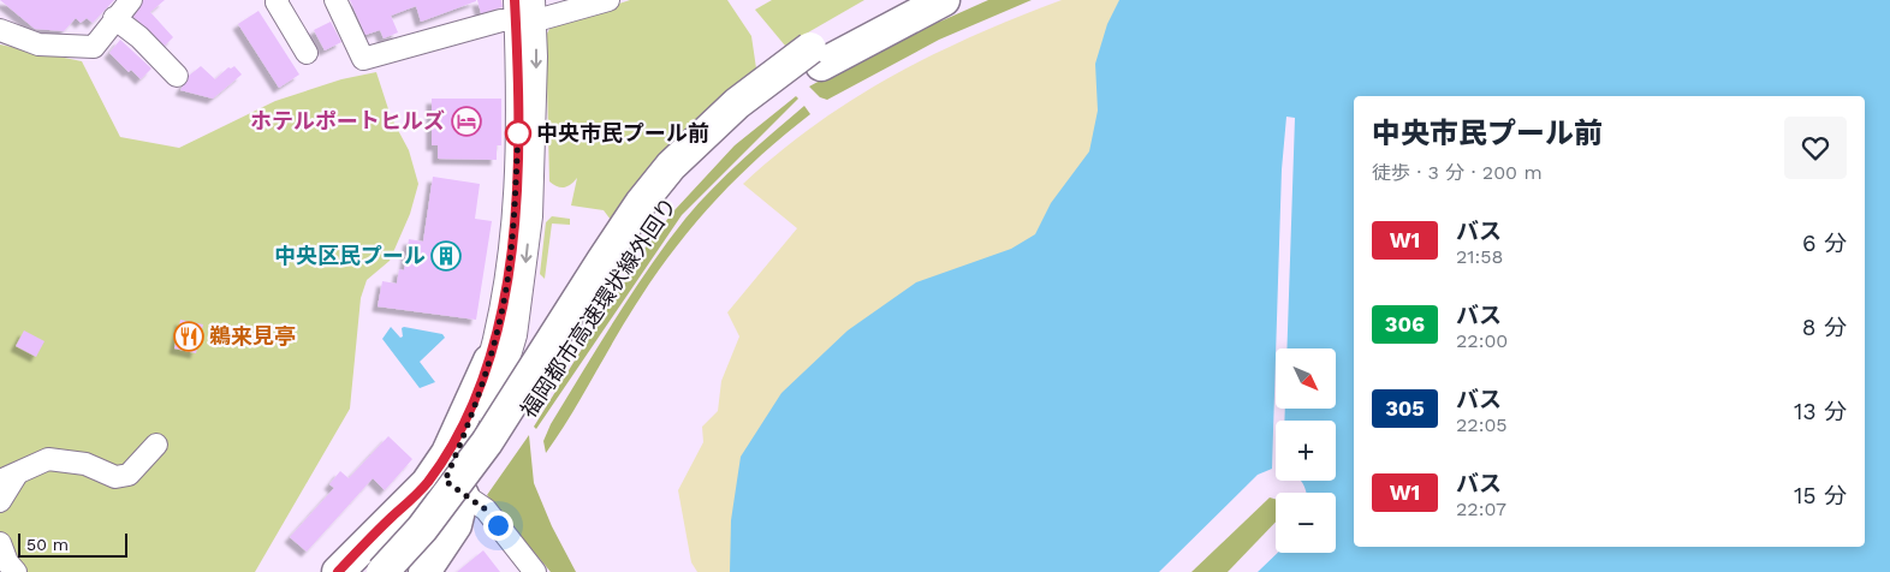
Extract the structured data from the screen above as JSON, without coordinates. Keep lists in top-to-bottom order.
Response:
{
  "streets": {
    "highway": ["福岡都市高速環状線外回り"]
  },
  "places": {
    "hotel": ["ホテルポートヒルズ"],
    "other": ["中央市民プール前"],
    "building": ["中央区民プール"],
    "restaurant": ["鵜来見亭"]
  },
  "lines": ["bus line W1"],
  "scale_bar": "50 m",
  "north": "bottom right",
  "page": {
    "heading": ["中央市民プール前", "徒歩 · 3 分 · 200 m"],
    "list": [
      {
        "mark": "W1",
        "name": "バス",
        "note": "21:58",
        "value": "6 分"
      },
      {
        "mark": "306",
        "name": "バス",
        "note": "22:00",
        "value": "8 分"
      },
      {
        "mark": "305",
        "name": "バス",
        "note": "22:05",
        "value": "13 分"
      },
      {
        "mark": "W1",
        "name": "バス",
        "note": "22:07",
        "value": "15 分"
      }
    ],
    "map_buttons": ["+", "−"],
    "scale": "50 m"
  }
}
